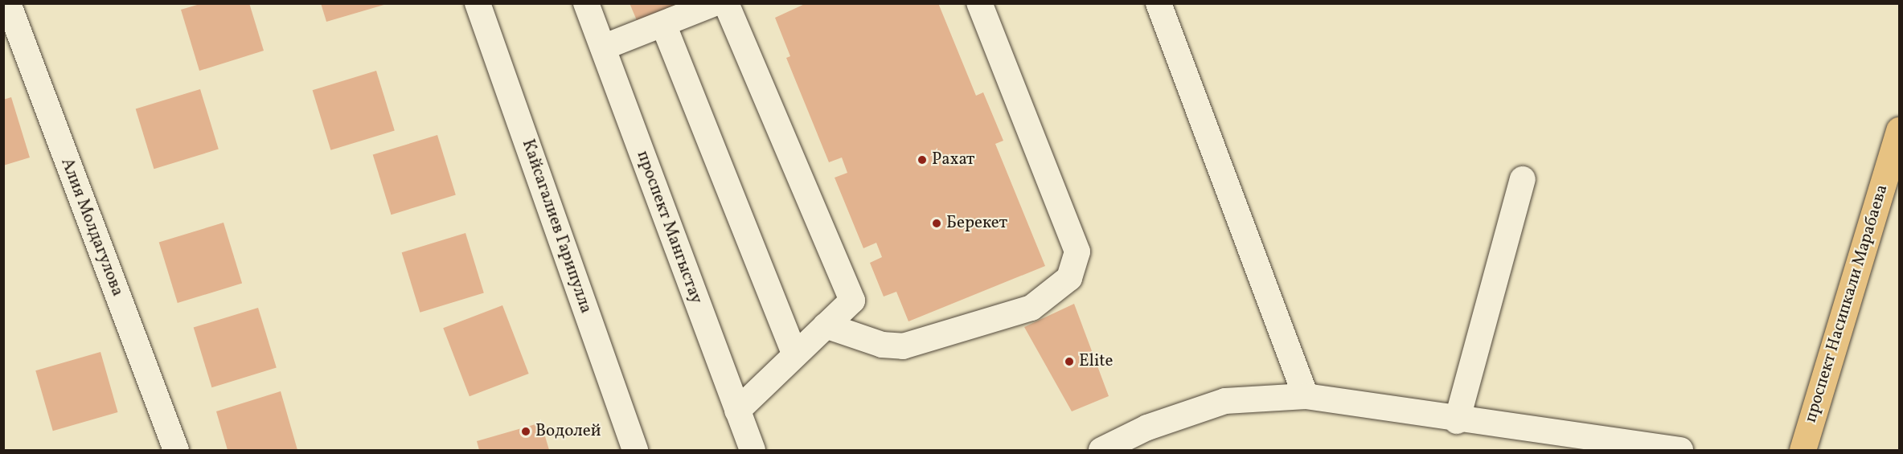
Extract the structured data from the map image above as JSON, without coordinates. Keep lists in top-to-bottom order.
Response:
{
  "streets": {
    "main road": ["проспект Насипкали Марабаева"],
    "street": ["Кайсагалиев Гарипулла", "Алия Молдагулова", "проспект Мангыстау"]
  },
  "places": [
    "Рахат",
    "Берекет",
    "Elite",
    "Водолей"
  ]
}
